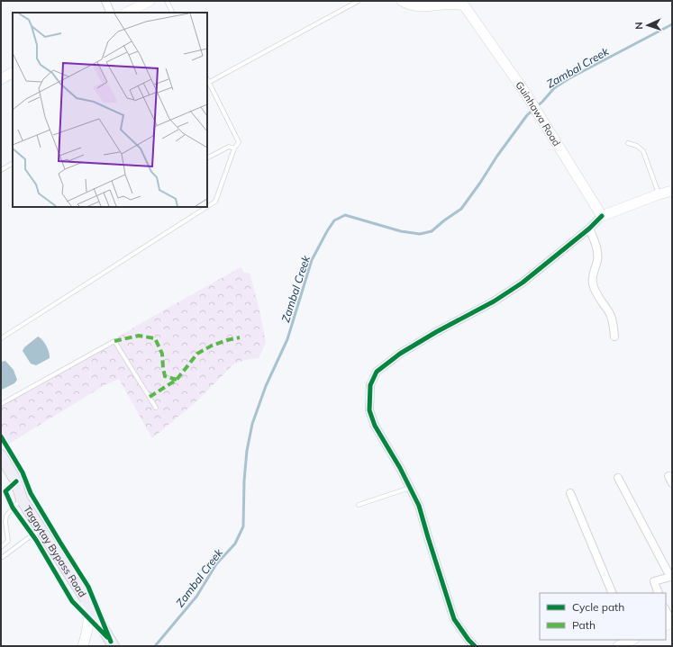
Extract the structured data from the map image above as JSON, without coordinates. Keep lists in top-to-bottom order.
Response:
{
  "streets": {
    "main road": ["Tagaytay Bypass Road"],
    "street": ["Guinhawa Road"]
  },
  "water": ["Zambal Creek"],
  "legend": ["Cycle path", "Path"],
  "north": "left"
}
